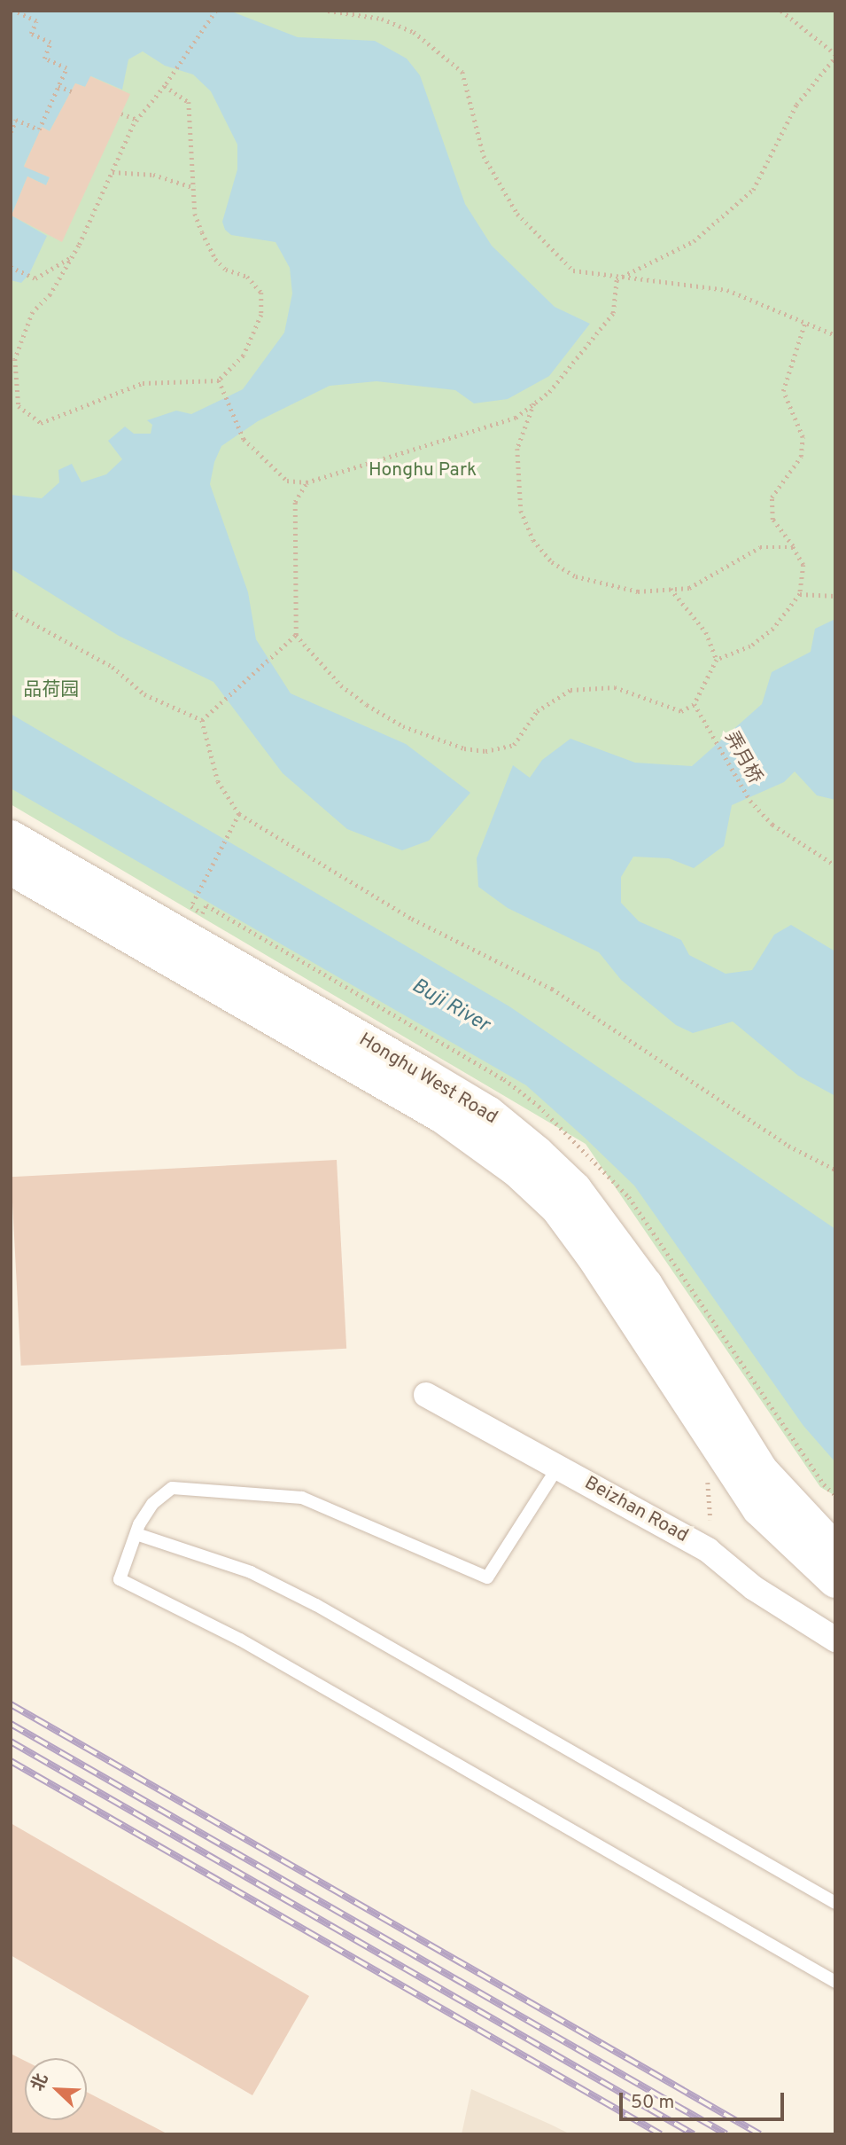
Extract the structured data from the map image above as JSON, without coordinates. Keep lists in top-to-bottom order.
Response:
{
  "streets": {
    "main road": ["Honghu West Road"],
    "street": ["Beizhan Road"],
    "path": ["弄月桥"]
  },
  "water": ["Buji River"],
  "parks": ["Honghu Park", "品荷园"],
  "scale_bar": "50 m",
  "north": "top left"
}
